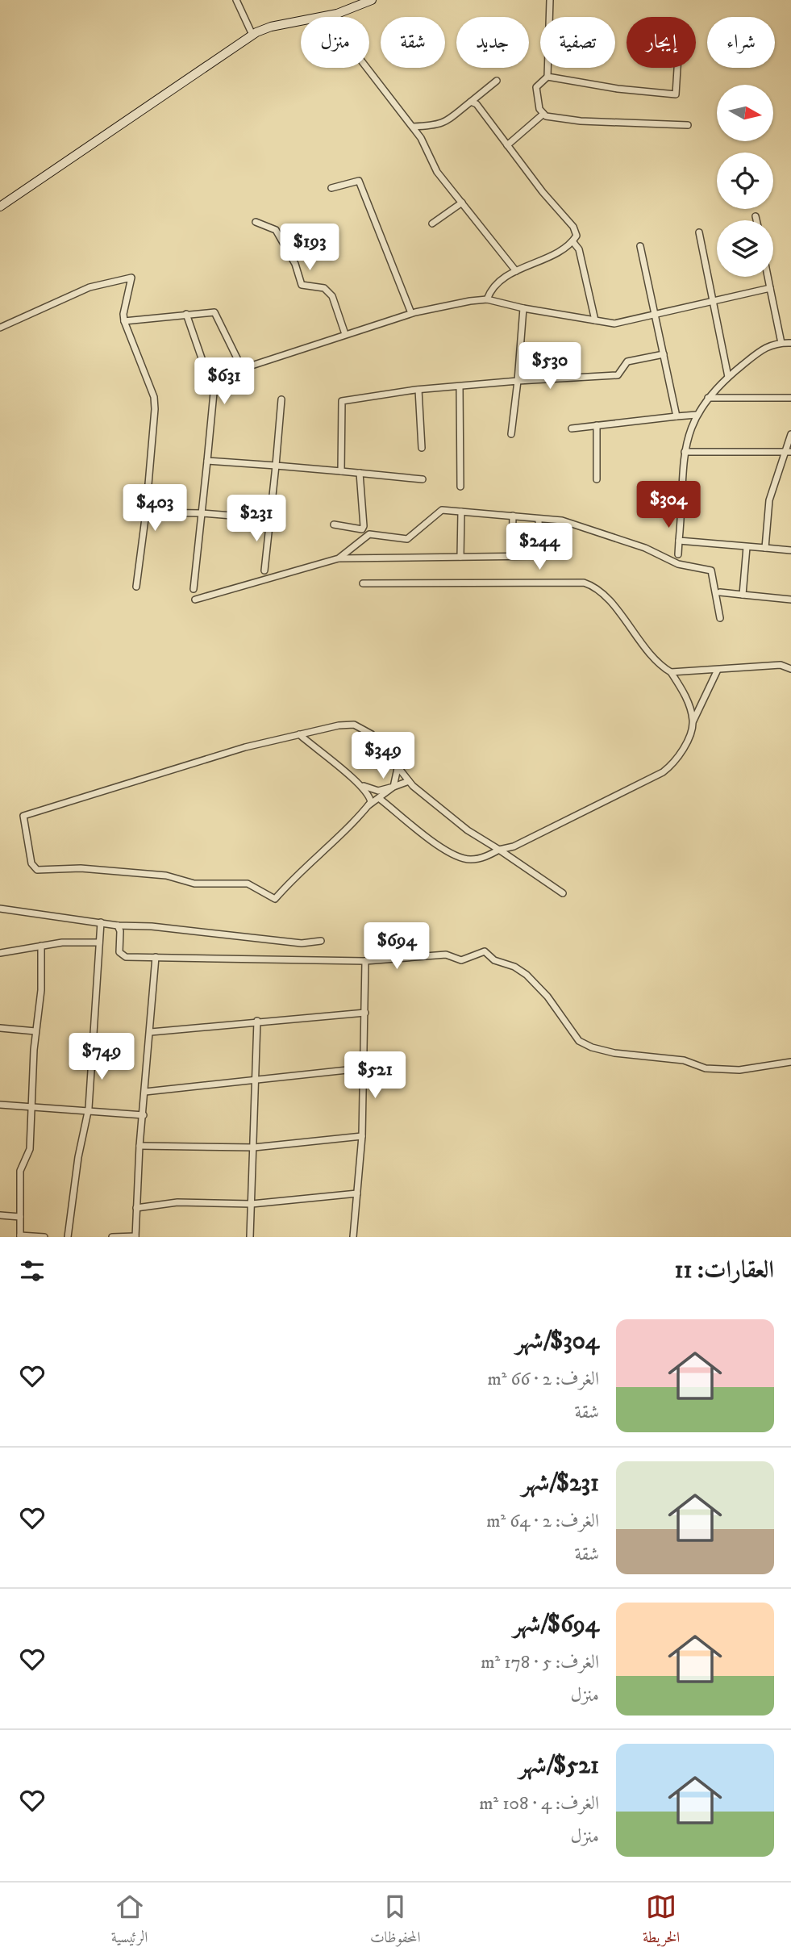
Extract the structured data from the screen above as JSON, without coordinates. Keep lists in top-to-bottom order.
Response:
{
  "north": "right",
  "page": {
    "chip": [
      "شراء",
      "إيجار",
      "تصفية",
      "جديد",
      "شقة",
      "منزل"
    ],
    "price": [
      "$193",
      "$530",
      "$631",
      "$304",
      "$403",
      "$231",
      "$244",
      "$349",
      "$694",
      "$749",
      "$521"
    ],
    "heading": "العقارات: 11",
    "list": [
      {
        "name": "$304/شهر",
        "note": "الغرف: 2 · 66 m² · شقة"
      },
      {
        "name": "$231/شهر",
        "note": "الغرف: 2 · 64 m² · شقة"
      },
      {
        "name": "$694/شهر",
        "note": "الغرف: 5 · 178 m² · منزل"
      },
      {
        "name": "$521/شهر",
        "note": "الغرف: 4 · 108 m² · منزل"
      }
    ],
    "tabs": ["الخريطة", "المحفوظات", "الرئيسية"]
  }
}
